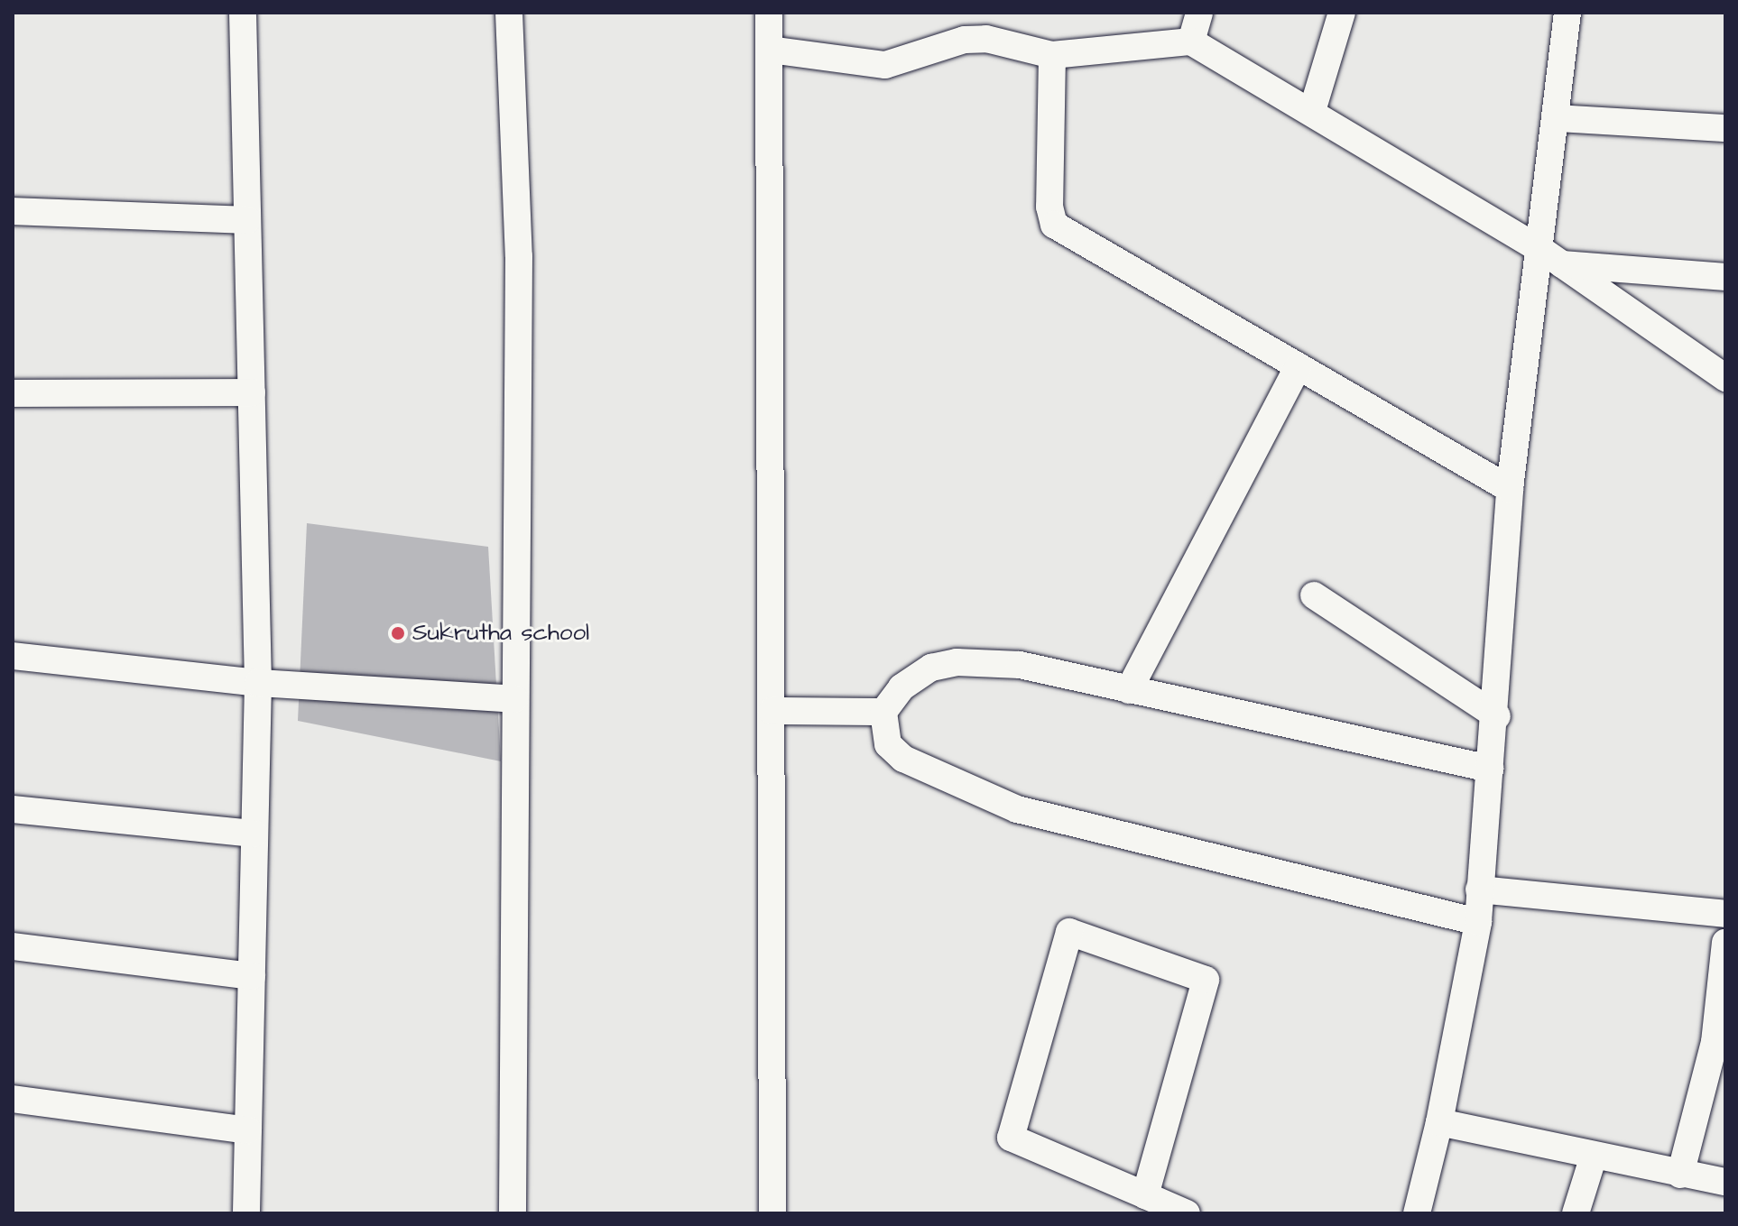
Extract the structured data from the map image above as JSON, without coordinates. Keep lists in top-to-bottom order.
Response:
{
  "places": ["Sukrutha school"]
}
